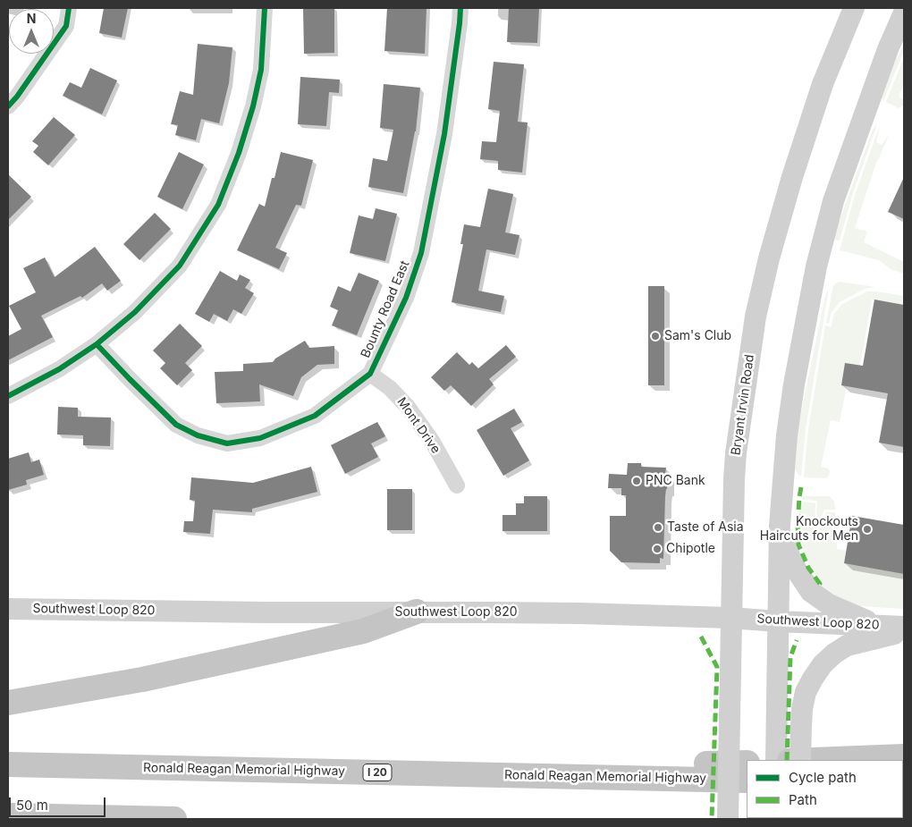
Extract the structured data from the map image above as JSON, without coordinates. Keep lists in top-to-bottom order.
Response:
{
  "streets": {
    "highway": ["Ronald Reagan Memorial Highway", "I 20"],
    "main road": ["Bryant Irvin Road", "Southwest Loop 820"],
    "street": ["Bounty Road East", "Mont Drive"]
  },
  "crossings": [
    ["Bounty Road East", "Mont Drive"],
    ["Bryant Irvin Road", "Southwest Loop 820"]
  ],
  "places": [
    "Sam's Club",
    "PNC Bank",
    "Taste of Asia",
    "Knockouts Haircuts for Men",
    "Chipotle"
  ],
  "legend": ["Cycle path", "Path"],
  "scale_bar": "50 m",
  "north": "top"
}
